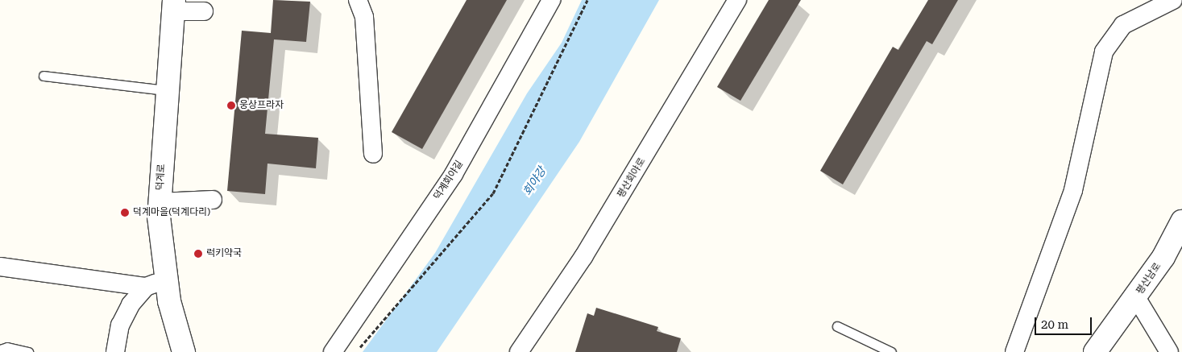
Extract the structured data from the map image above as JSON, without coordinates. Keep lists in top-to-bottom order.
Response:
{
  "streets": {
    "street": [
      "덕계로",
      "평산회야로",
      "덕계회야길",
      "평산남로"
    ]
  },
  "water": ["회야강"],
  "places": ["웅상프라자", "덕계마을(덕계다리)", "럭키약국"],
  "scale_bar": "20 m"
}
